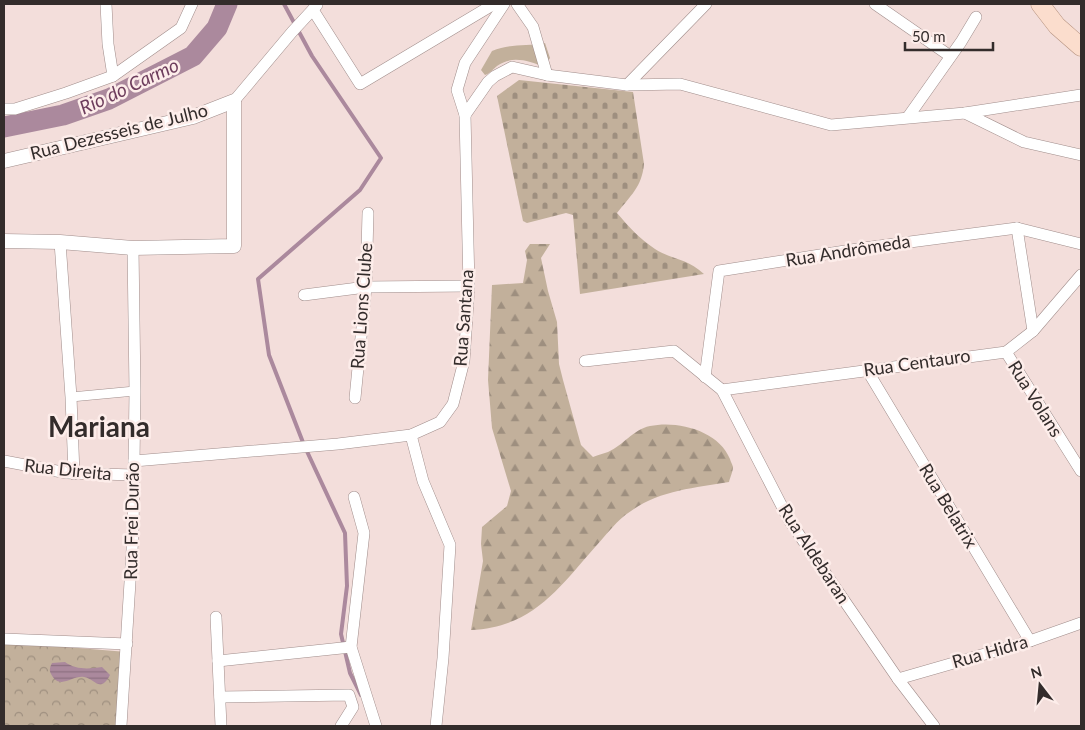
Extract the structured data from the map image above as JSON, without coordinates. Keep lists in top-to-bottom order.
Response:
{
  "streets": {
    "street": [
      "Rua Dezesseis de Julho",
      "Rua Andrômeda",
      "Rua Lions Clube",
      "Rua Santana",
      "Rua Centauro",
      "Rua Volans",
      "Rua Direita",
      "Rua Belatrix",
      "Rua Frei Durão",
      "Rua Aldebaran",
      "Rua Hidra"
    ]
  },
  "crossings": [
    ["Rua Andrômeda", "Rua Aldebaran"],
    ["Rua Santana", "Rua Frei Durão"],
    ["Rua Centauro", "Rua Volans"],
    ["Rua Centauro", "Rua Belatrix"],
    ["Rua Centauro", "Rua Aldebaran"],
    ["Rua Direita", "Rua Frei Durão"],
    ["Rua Belatrix", "Rua Hidra"],
    ["Rua Aldebaran", "Rua Hidra"]
  ],
  "districts": ["Mariana"],
  "water": ["Rio do Carmo"],
  "scale_bar": "50 m",
  "north": "top"
}
